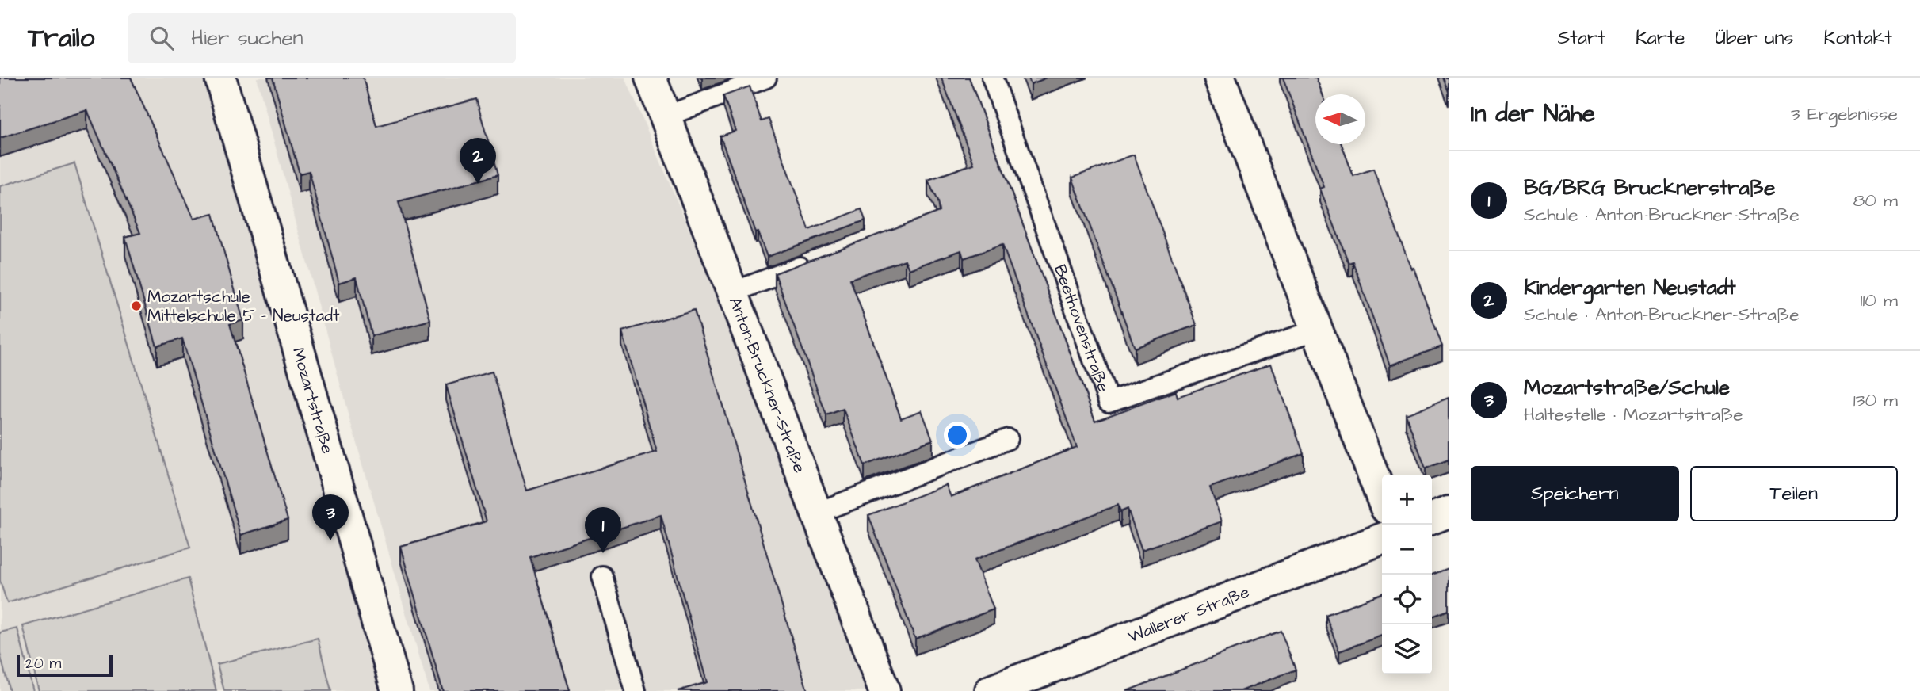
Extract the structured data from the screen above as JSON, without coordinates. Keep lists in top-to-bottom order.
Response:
{
  "streets": {
    "street": ["Anton-Bruckner-Straße", "Mozartstraße", "Wallerer Straße"],
    "lane": ["Beethovenstraße"]
  },
  "places": ["Mozartschule Mittelschule 5 - Neustadt"],
  "scale_bar": "20 m",
  "north": "left",
  "page": {
    "header": "Trailo",
    "search": "Hier suchen",
    "nav": [
      "Start",
      "Karte",
      "Über uns",
      "Kontakt"
    ],
    "heading": ["In der Nähe", "3 Ergebnisse"],
    "pins": ["2", "3", "1"],
    "list": [
      {
        "mark": "1",
        "name": "BG/BRG Brucknerstraße",
        "note": "Schule · Anton-Bruckner-Straße",
        "value": "80 m"
      },
      {
        "mark": "2",
        "name": "Kindergarten Neustadt",
        "note": "Schule · Anton-Bruckner-Straße",
        "value": "110 m"
      },
      {
        "mark": "3",
        "name": "Mozartstraße/Schule",
        "note": "Haltestelle · Mozartstraße",
        "value": "130 m"
      }
    ],
    "buttons": ["Speichern", "Teilen"],
    "map_buttons": ["+", "−"],
    "scale": "20 m"
  }
}
